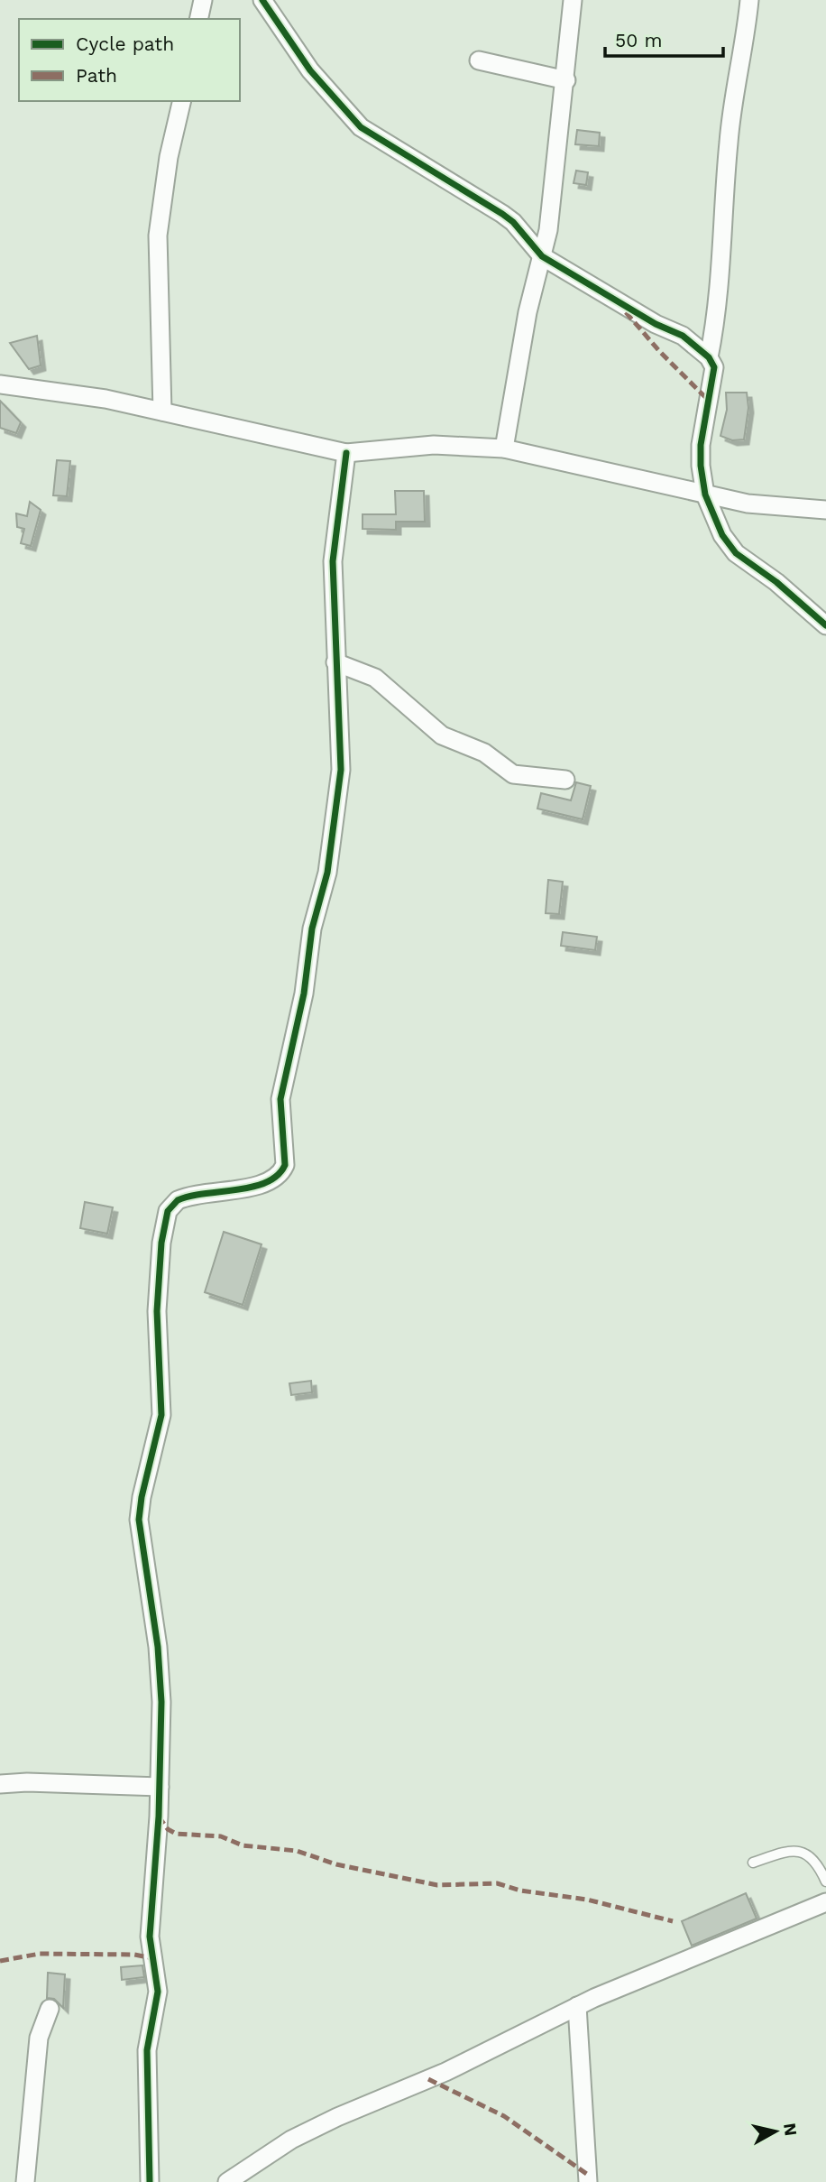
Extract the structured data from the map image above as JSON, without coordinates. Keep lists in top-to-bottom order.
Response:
{
  "legend": ["Cycle path", "Path"],
  "scale_bar": "50 m",
  "north": "right"
}
